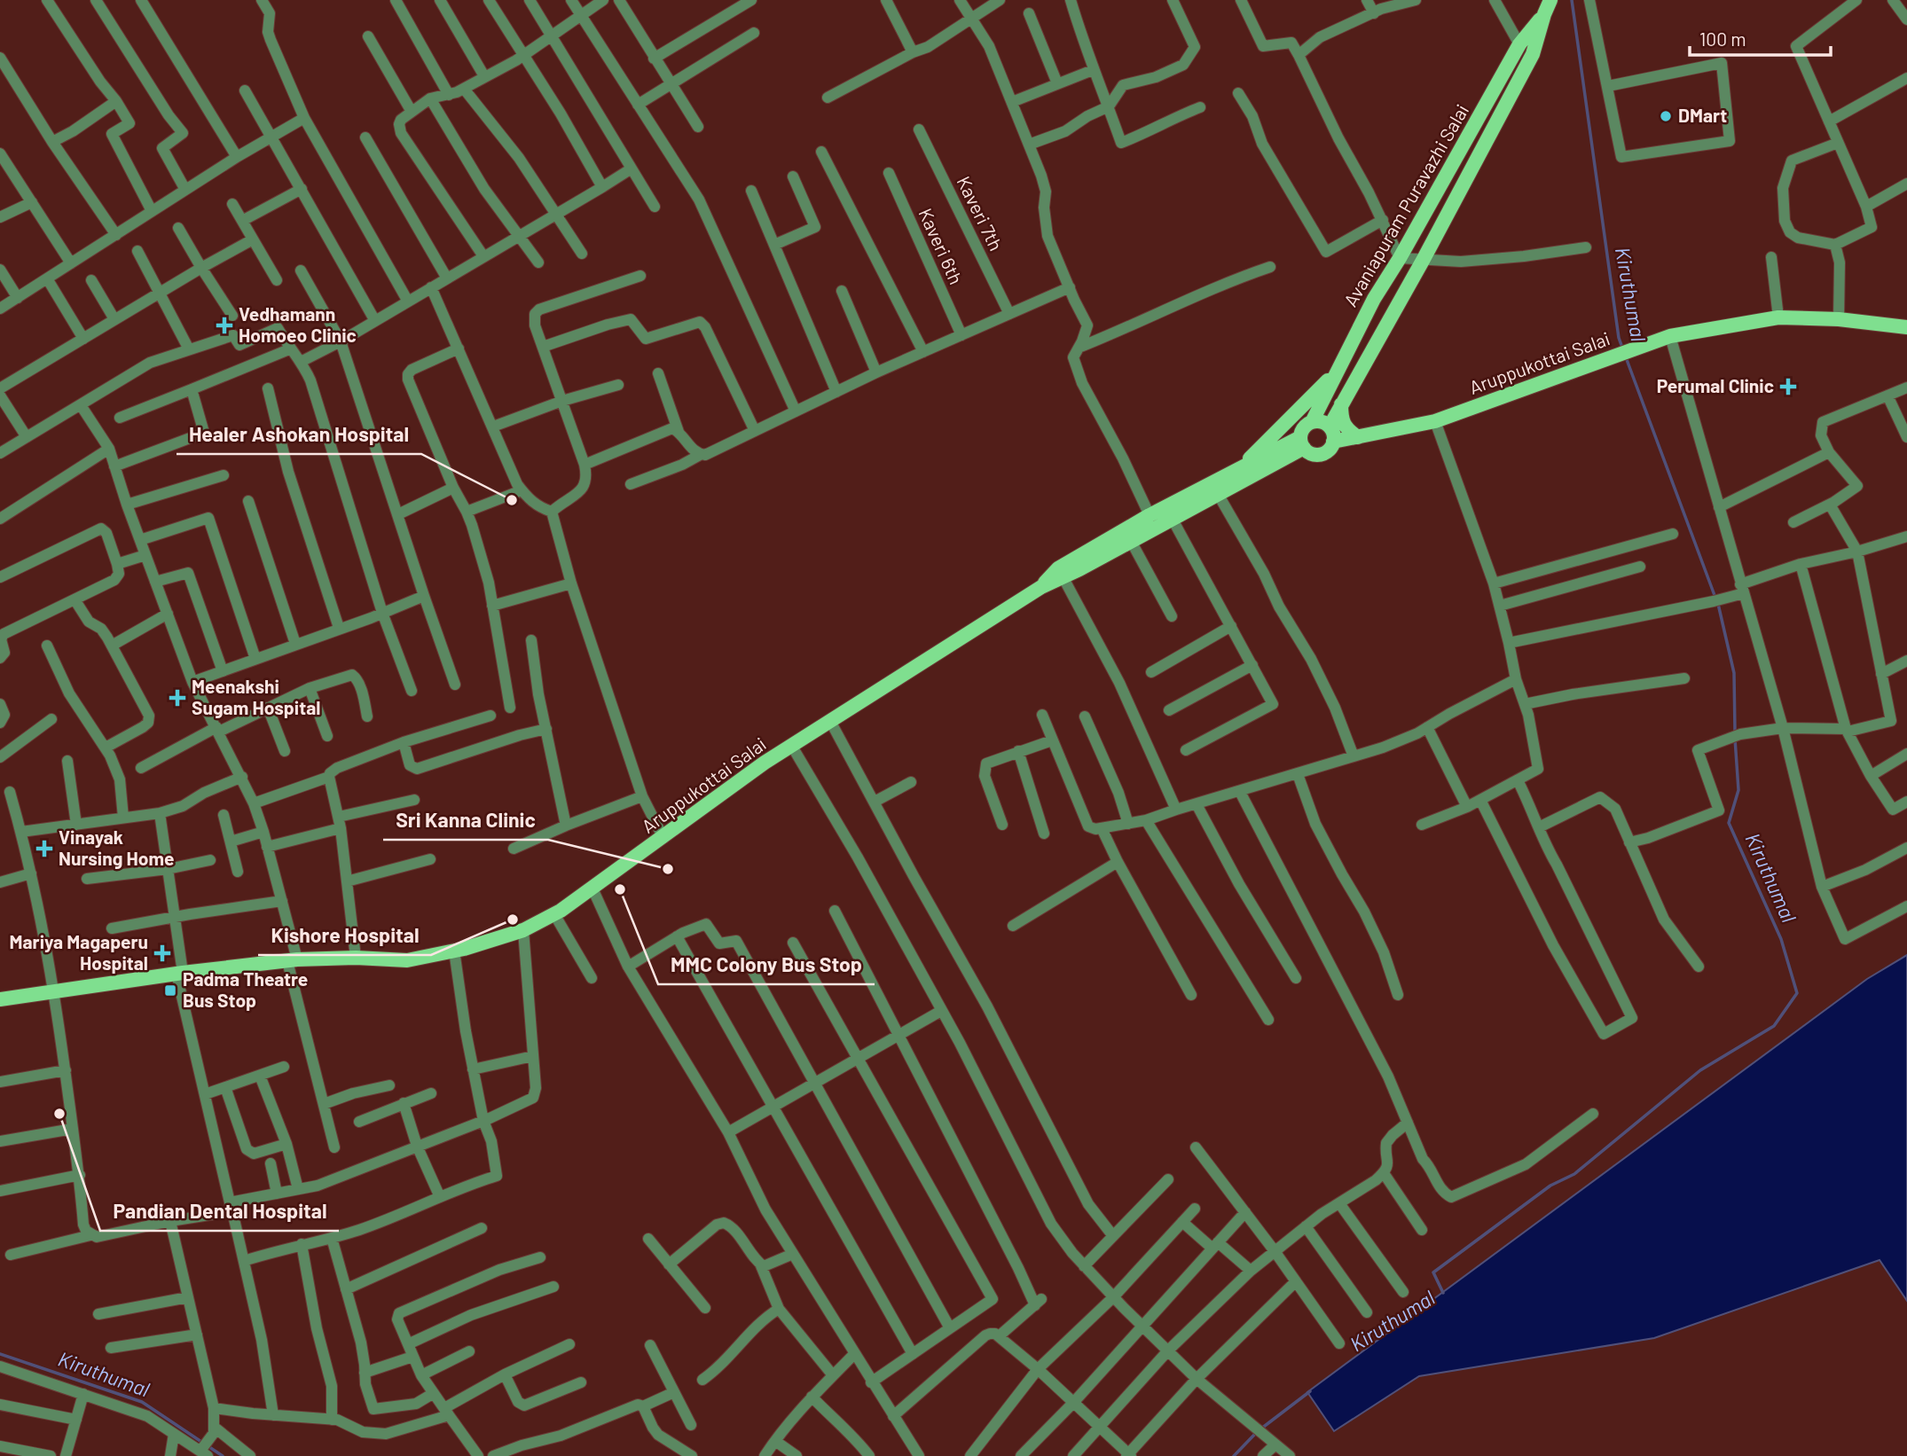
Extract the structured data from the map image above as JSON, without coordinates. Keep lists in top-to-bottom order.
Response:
{
  "streets": {
    "main road": ["Avaniapuram Puravazhi Salai", "Aruppukottai Salai"],
    "street": ["Kaveri 7th", "Kaveri 6th"]
  },
  "crossings": [
    ["Avaniapuram Puravazhi Salai", "Aruppukottai Salai"]
  ],
  "water": ["Kiruthumal"],
  "places": {
    "other": [
      "DMart",
      "Healer Ashokan Hospital",
      "Sri Kanna Clinic",
      "MMC Colony Bus Stop",
      "Kishore Hospital",
      "Pandian Dental Hospital"
    ],
    "health": [
      "Vedhamann Homoeo Clinic",
      "Perumal Clinic",
      "Meenakshi Sugam Hospital",
      "Vinayak Nursing Home",
      "Mariya Magaperu Hospital"
    ],
    "transit": ["Padma Theatre Bus Stop"]
  },
  "scale_bar": "100 m"
}
